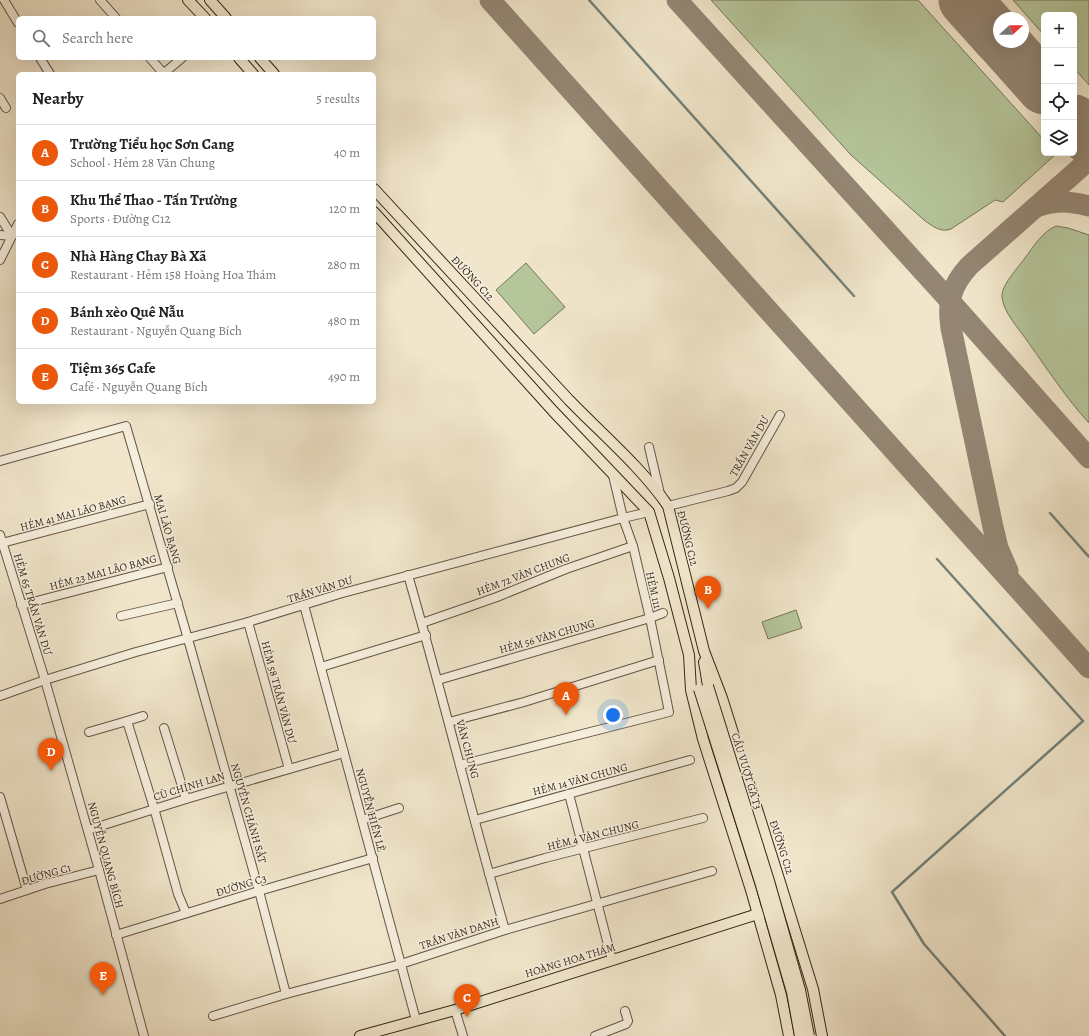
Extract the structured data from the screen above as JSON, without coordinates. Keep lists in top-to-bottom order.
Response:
{
  "streets": {
    "main road": ["ĐƯỜNG C12", "CẦU VƯỢT GA T3", "HOÀNG HOA THÁM"],
    "street": [
      "TRẦN VĂN DƯ",
      "HẺM 41 MAI LÃO BẠNG",
      "MAI LÃO BẠNG",
      "HẺM 23 MAI LÃO BẠNG",
      "HẺM 72 VĂN CHUNG",
      "HẺM 111",
      "HẺM 65 TRẦN VĂN DƯ",
      "HẺM 56 VĂN CHUNG",
      "HẺM 58 TRẦN VĂN DƯ",
      "VĂN CHUNG",
      "HẺM 14 VĂN CHUNG",
      "CÙ CHÍNH LAN",
      "NGUYỄN HIẾN LÊ",
      "NGUYỄN CHÁNH SẮT",
      "HẺM 4 VĂN CHUNG",
      "NGUYỄN QUANG BÍCH",
      "ĐƯỜNG C1",
      "ĐƯỜNG C3",
      "TRẦN VĂN DANH"
    ]
  },
  "crossings": [
    ["ĐƯỜNG C12", "TRẦN VĂN DƯ"],
    ["ĐƯỜNG C12", "CẦU VƯỢT GA T3"],
    ["ĐƯỜNG C12", "HOÀNG HOA THÁM"],
    ["TRẦN VĂN DƯ", "MAI LÃO BẠNG"],
    ["TRẦN VĂN DƯ", "HẺM 111"],
    ["TRẦN VĂN DƯ", "HẺM 65 TRẦN VĂN DƯ"],
    ["TRẦN VĂN DƯ", "HẺM 58 TRẦN VĂN DƯ"],
    ["TRẦN VĂN DƯ", "VĂN CHUNG"],
    ["TRẦN VĂN DƯ", "NGUYỄN HIẾN LÊ"],
    ["TRẦN VĂN DƯ", "NGUYỄN CHÁNH SẮT"],
    ["TRẦN VĂN DƯ", "NGUYỄN QUANG BÍCH"],
    ["HẺM 41 MAI LÃO BẠNG", "MAI LÃO BẠNG"],
    ["HẺM 41 MAI LÃO BẠNG", "HẺM 65 TRẦN VĂN DƯ"],
    ["MAI LÃO BẠNG", "HẺM 23 MAI LÃO BẠNG"],
    ["MAI LÃO BẠNG", "NGUYỄN CHÁNH SẮT"],
    ["HẺM 23 MAI LÃO BẠNG", "HẺM 65 TRẦN VĂN DƯ"],
    ["HẺM 72 VĂN CHUNG", "HẺM 111"],
    ["HẺM 72 VĂN CHUNG", "VĂN CHUNG"],
    ["HẺM 111", "HẺM 56 VĂN CHUNG"],
    ["HẺM 111", "VĂN CHUNG"],
    ["HẺM 65 TRẦN VĂN DƯ", "NGUYỄN QUANG BÍCH"],
    ["HẺM 56 VĂN CHUNG", "VĂN CHUNG"],
    ["HẺM 58 TRẦN VĂN DƯ", "CÙ CHÍNH LAN"],
    ["VĂN CHUNG", "HẺM 14 VĂN CHUNG"],
    ["VĂN CHUNG", "HẺM 4 VĂN CHUNG"],
    ["VĂN CHUNG", "TRẦN VĂN DANH"],
    ["CÙ CHÍNH LAN", "NGUYỄN HIẾN LÊ"],
    ["CÙ CHÍNH LAN", "NGUYỄN CHÁNH SẮT"],
    ["CÙ CHÍNH LAN", "NGUYỄN QUANG BÍCH"],
    ["NGUYỄN HIẾN LÊ", "ĐƯỜNG C3"],
    ["NGUYỄN HIẾN LÊ", "TRẦN VĂN DANH"],
    ["NGUYỄN HIẾN LÊ", "HOÀNG HOA THÁM"],
    ["NGUYỄN CHÁNH SẮT", "ĐƯỜNG C3"],
    ["NGUYỄN CHÁNH SẮT", "TRẦN VĂN DANH"],
    ["NGUYỄN QUANG BÍCH", "ĐƯỜNG C1"],
    ["NGUYỄN QUANG BÍCH", "ĐƯỜNG C3"]
  ],
  "north": "right",
  "page": {
    "map_buttons": ["+", "−"],
    "search": "Search here",
    "heading": ["Nearby", "5 results"],
    "list": [
      {
        "mark": "A",
        "name": "Trường Tiểu học Sơn Cang",
        "note": "School · Hẻm 28 Văn Chung",
        "value": "40 m"
      },
      {
        "mark": "B",
        "name": "Khu Thể Thao - Tấn Trường",
        "note": "Sports · Đường C12",
        "value": "120 m"
      },
      {
        "mark": "C",
        "name": "Nhà Hàng Chay Bà Xã",
        "note": "Restaurant · Hẻm 158 Hoàng Hoa Thám",
        "value": "280 m"
      },
      {
        "mark": "D",
        "name": "Bánh xèo Quê Nẫu",
        "note": "Restaurant · Nguyễn Quang Bích",
        "value": "480 m"
      },
      {
        "mark": "E",
        "name": "Tiệm 365 Cafe",
        "note": "Café · Nguyễn Quang Bích",
        "value": "490 m"
      }
    ],
    "pins": [
      "B",
      "A",
      "D",
      "E",
      "C"
    ]
  }
}
